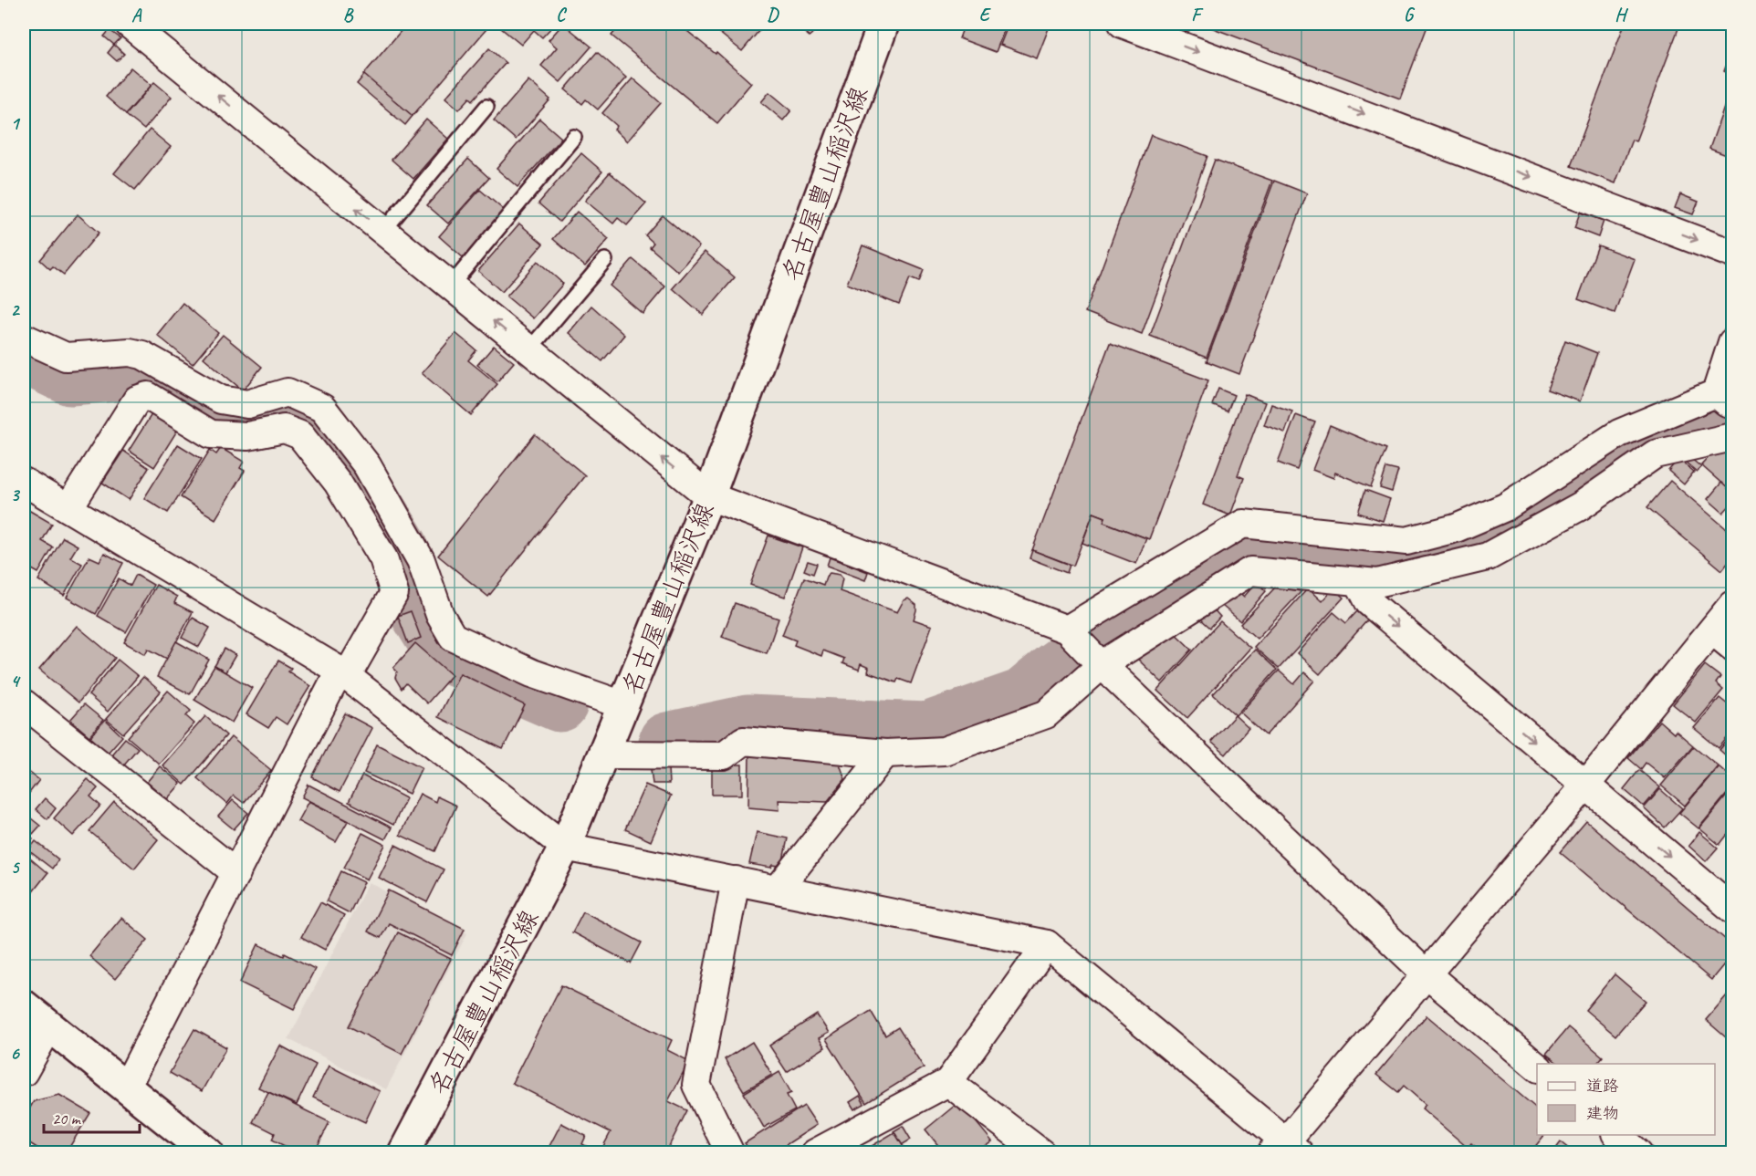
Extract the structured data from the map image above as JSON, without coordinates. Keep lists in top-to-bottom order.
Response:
{
  "streets": {
    "main road": ["名古屋豊山稲沢線"]
  },
  "legend": ["道路", "建物"],
  "scale_bar": "20 m",
  "grid": {
    "columns": [
      "A",
      "B",
      "C",
      "D",
      "E",
      "F",
      "G",
      "H"
    ],
    "rows": [
      "1",
      "2",
      "3",
      "4",
      "5",
      "6"
    ]
  }
}
